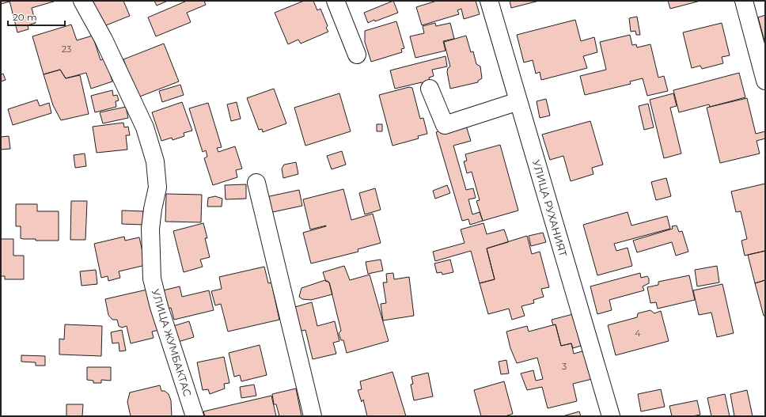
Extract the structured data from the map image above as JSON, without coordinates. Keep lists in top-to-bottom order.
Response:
{
  "streets": {
    "street": ["УЛИЦА РУХАНИЯТ", "УЛИЦА ЖУМБАКТАС"]
  },
  "house_numbers": ["23", "4", "3"],
  "scale_bar": "20 m"
}
